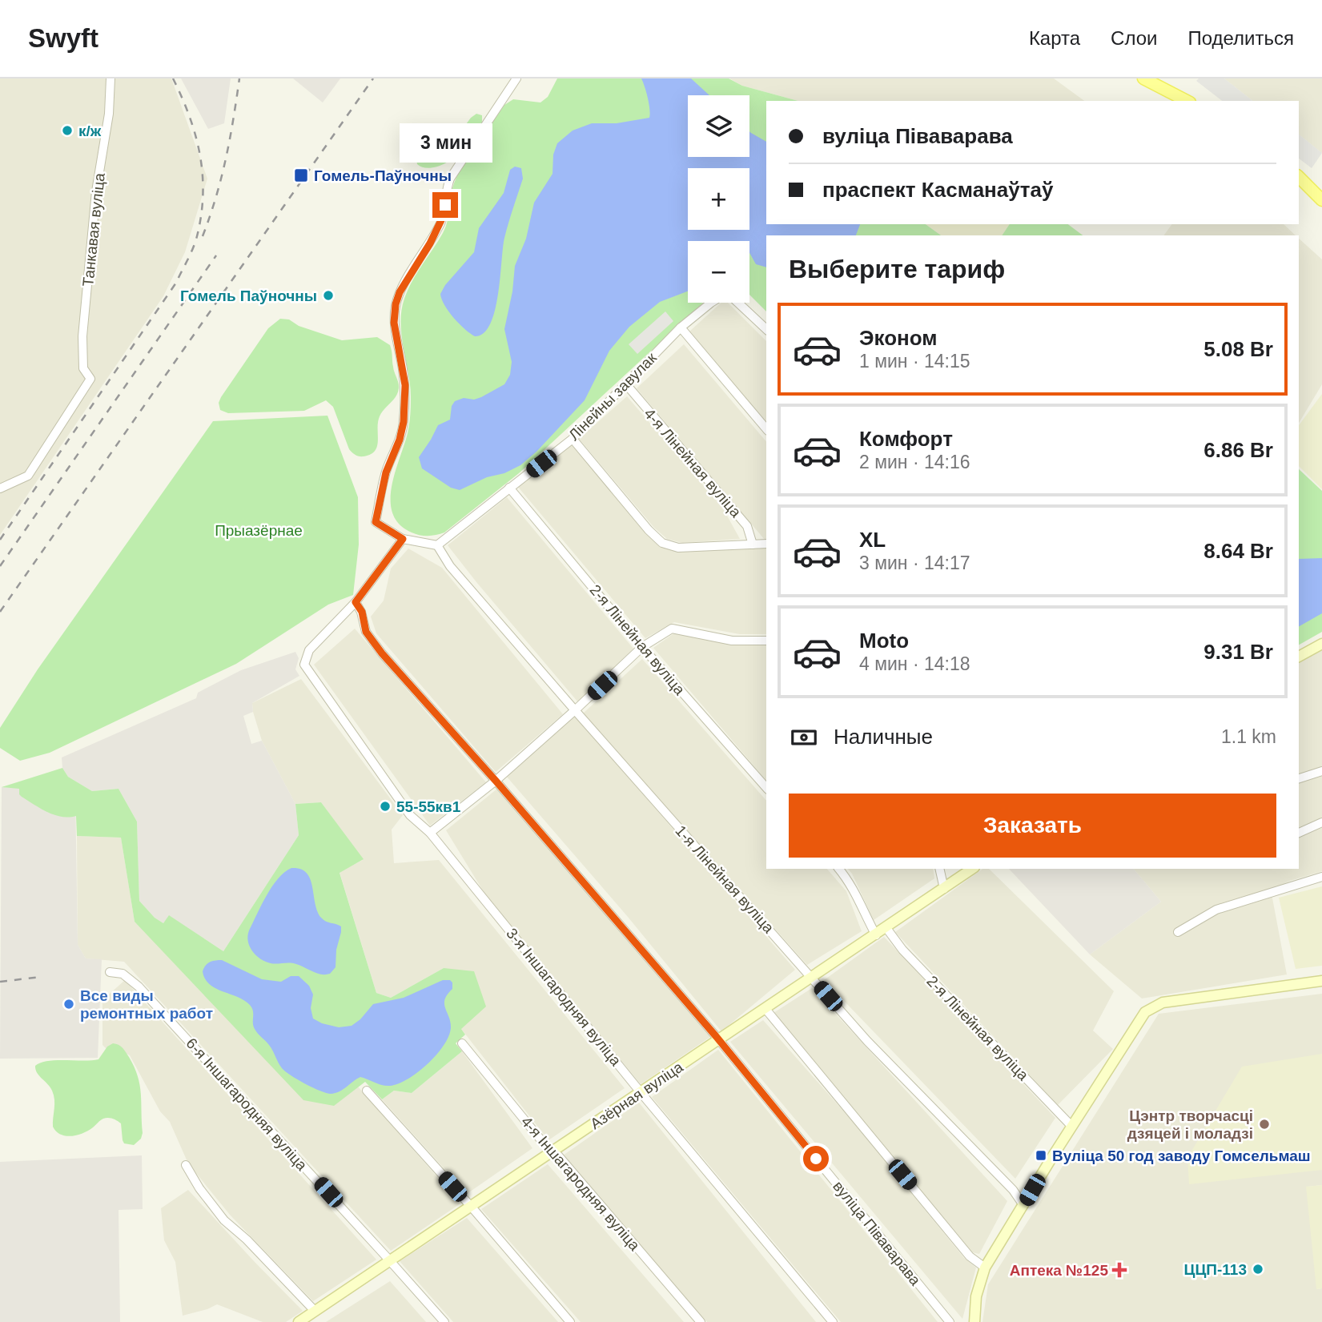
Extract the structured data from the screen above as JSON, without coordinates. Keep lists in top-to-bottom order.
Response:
{
  "streets": {
    "street": [
      "Танкавая вуліца",
      "Лінейны завулак",
      "4-я Лінейная вуліца",
      "2-я Лінейная вуліца",
      "1-я Лінейная вуліца",
      "3-я Іншагародняя вуліца",
      "Азёрная вуліца",
      "6-я Іншагародняя вуліца",
      "4-я Іншагародняя вуліца",
      "вуліца Піваварава"
    ]
  },
  "crossings": [
    ["Лінейны завулак", "4-я Лінейная вуліца"],
    ["Лінейны завулак", "2-я Лінейная вуліца"],
    ["Лінейны завулак", "1-я Лінейная вуліца"],
    ["2-я Лінейная вуліца", "Азёрная вуліца"],
    ["1-я Лінейная вуліца", "Азёрная вуліца"],
    ["3-я Іншагародняя вуліца", "Азёрная вуліца"],
    ["3-я Іншагародняя вуліца", "вуліца Піваварава"],
    ["Азёрная вуліца", "6-я Іншагародняя вуліца"],
    ["Азёрная вуліца", "4-я Іншагародняя вуліца"],
    ["Азёрная вуліца", "вуліца Піваварава"]
  ],
  "parks": ["Прыазёрнае"],
  "places": {
    "other": [
      "к/ж",
      "Гомель Паўночны",
      "55-55кв1",
      "Все виды ремонтных работ",
      "Цэнтр творчасці дзяцей і моладзі",
      "ЦЦП-113"
    ],
    "transit": ["Гомель-Паўночны", "Вуліца 50 год заводу Гомсельмаш"],
    "health": ["Аптека №125"]
  },
  "page": {
    "header": "Swyft",
    "nav": ["Карта", "Слои", "Поделиться"],
    "map_buttons": ["+", "−"],
    "banner": ["вуліца Піваварава", "праспект Касманаўтаў"],
    "bubble": "3 мин",
    "heading": "Выберите тариф",
    "list": [
      {
        "name": "Эконом",
        "note": "1 мин · 14:15",
        "value": "5.08 Br"
      },
      {
        "name": "Комфорт",
        "note": "2 мин · 14:16",
        "value": "6.86 Br"
      },
      {
        "name": "XL",
        "note": "3 мин · 14:17",
        "value": "8.64 Br"
      },
      {
        "name": "Moto",
        "note": "4 мин · 14:18",
        "value": "9.31 Br"
      }
    ],
    "pay": ["Наличные", "1.1 km"],
    "buttons": "Заказать"
  }
}
